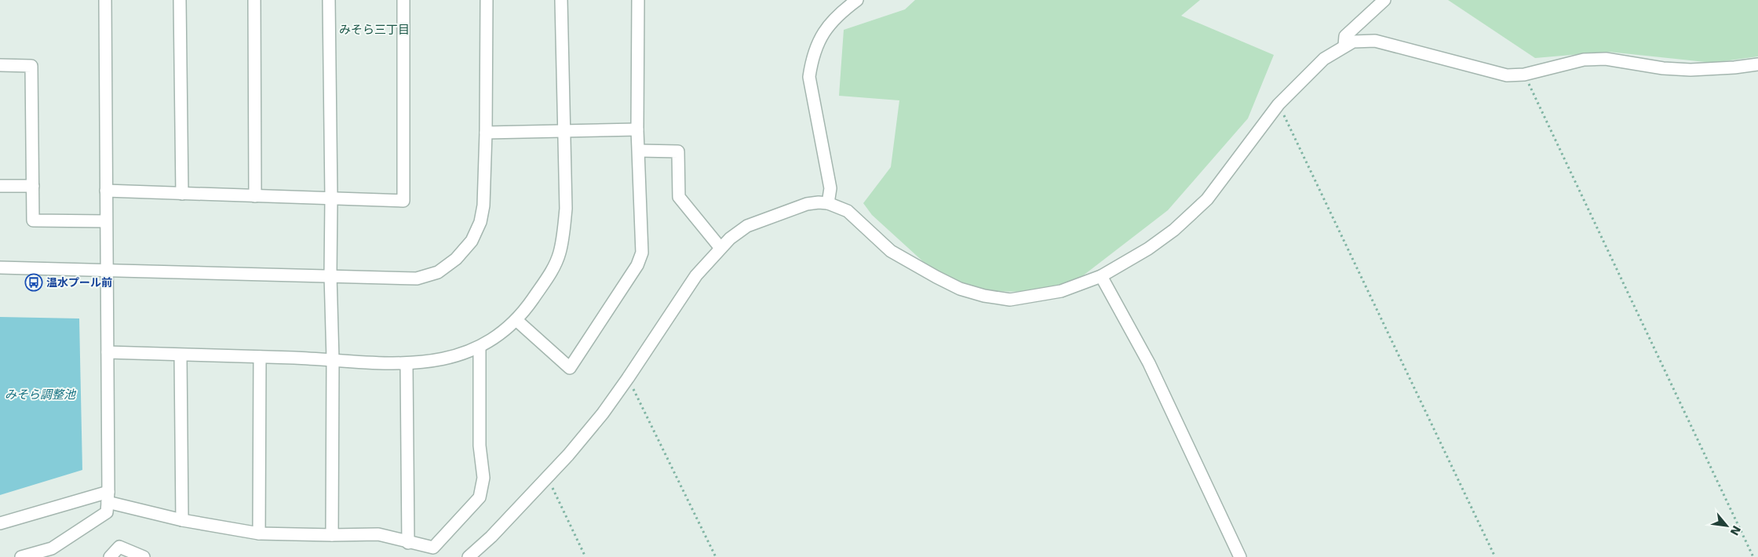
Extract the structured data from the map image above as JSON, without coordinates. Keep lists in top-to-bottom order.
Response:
{
  "districts": ["みそら三丁目"],
  "water": ["みそら調整池"],
  "places": {
    "bus stop": ["温水プール前"]
  },
  "north": "bottom right"
}
